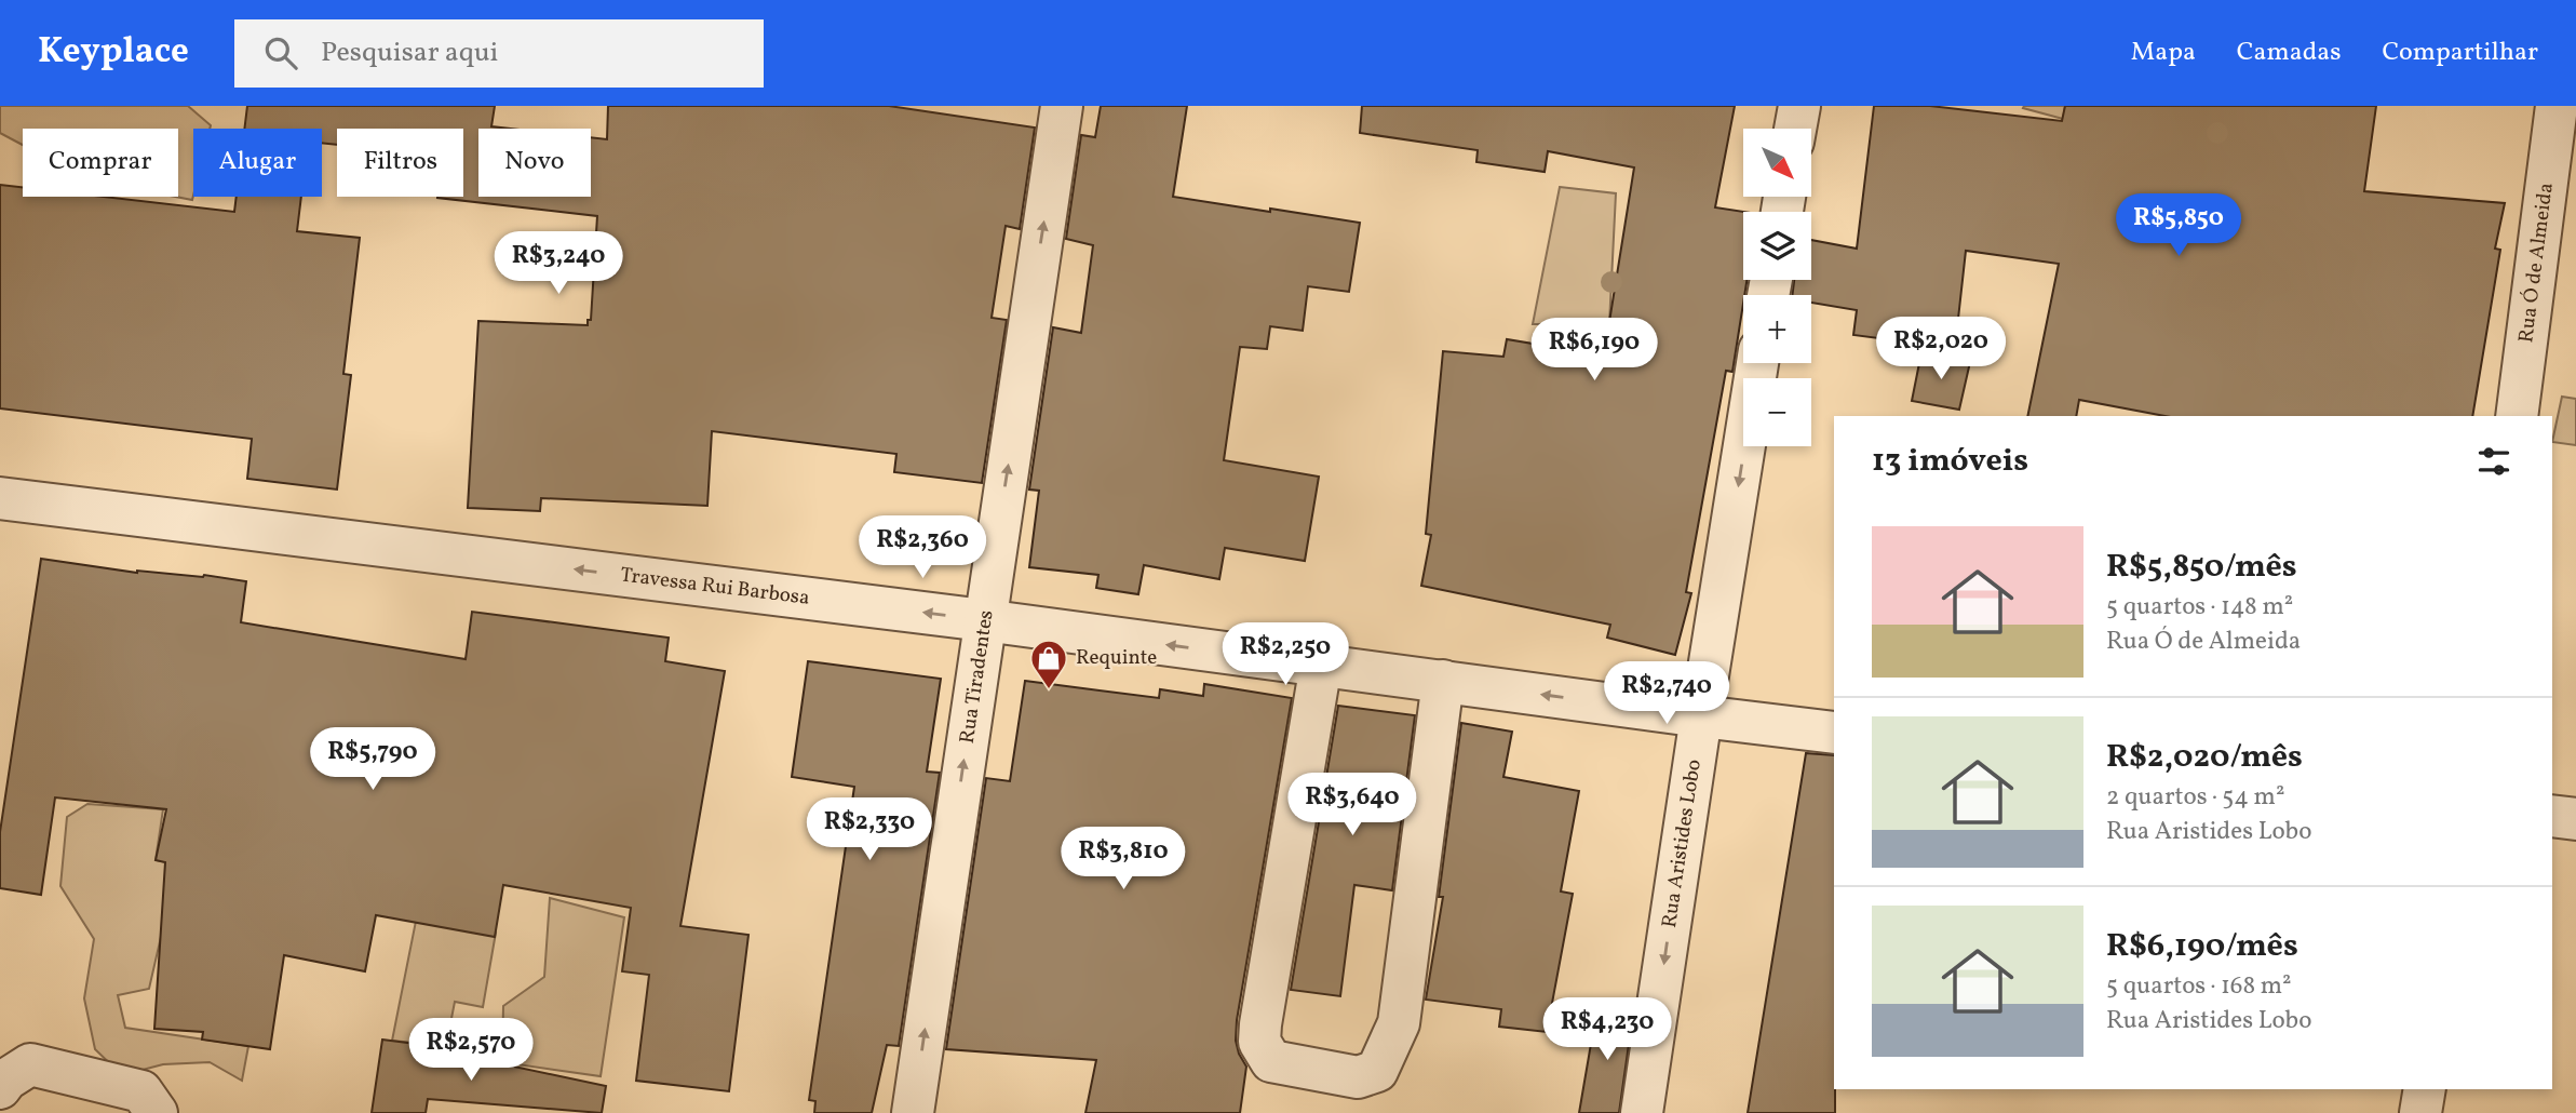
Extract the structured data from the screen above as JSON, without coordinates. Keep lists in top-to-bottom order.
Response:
{
  "streets": {
    "street": [
      "Rua Ó de Almeida",
      "Travessa Rui Barbosa",
      "Rua Tiradentes",
      "Rua Aristides Lobo"
    ]
  },
  "crossings": [
    ["Travessa Rui Barbosa", "Rua Tiradentes"],
    ["Travessa Rui Barbosa", "Rua Aristides Lobo"]
  ],
  "one_way": ["Travessa Rui Barbosa", "Rua Tiradentes", "Rua Aristides Lobo"],
  "places": {
    "shop": ["Requinte"]
  },
  "north": "bottom right",
  "page": {
    "header": "Keyplace",
    "search": "Pesquisar aqui",
    "nav": ["Mapa", "Camadas", "Compartilhar"],
    "map_buttons": ["+", "−"],
    "chip": [
      "Comprar",
      "Alugar",
      "Filtros",
      "Novo"
    ],
    "price": [
      "R$5,850",
      "R$3,240",
      "R$2,020",
      "R$6,190",
      "R$2,360",
      "R$2,250",
      "R$2,740",
      "R$5,790",
      "R$3,640",
      "R$2,330",
      "R$3,810",
      "R$4,230",
      "R$2,570"
    ],
    "heading": "13 imóveis",
    "list": [
      {
        "name": "R$5,850/mês",
        "note": "5 quartos · 148 m² · Rua Ó de Almeida"
      },
      {
        "name": "R$2,020/mês",
        "note": "2 quartos · 54 m² · Rua Aristides Lobo"
      },
      {
        "name": "R$6,190/mês",
        "note": "5 quartos · 168 m² · Rua Aristides Lobo"
      }
    ]
  }
}
